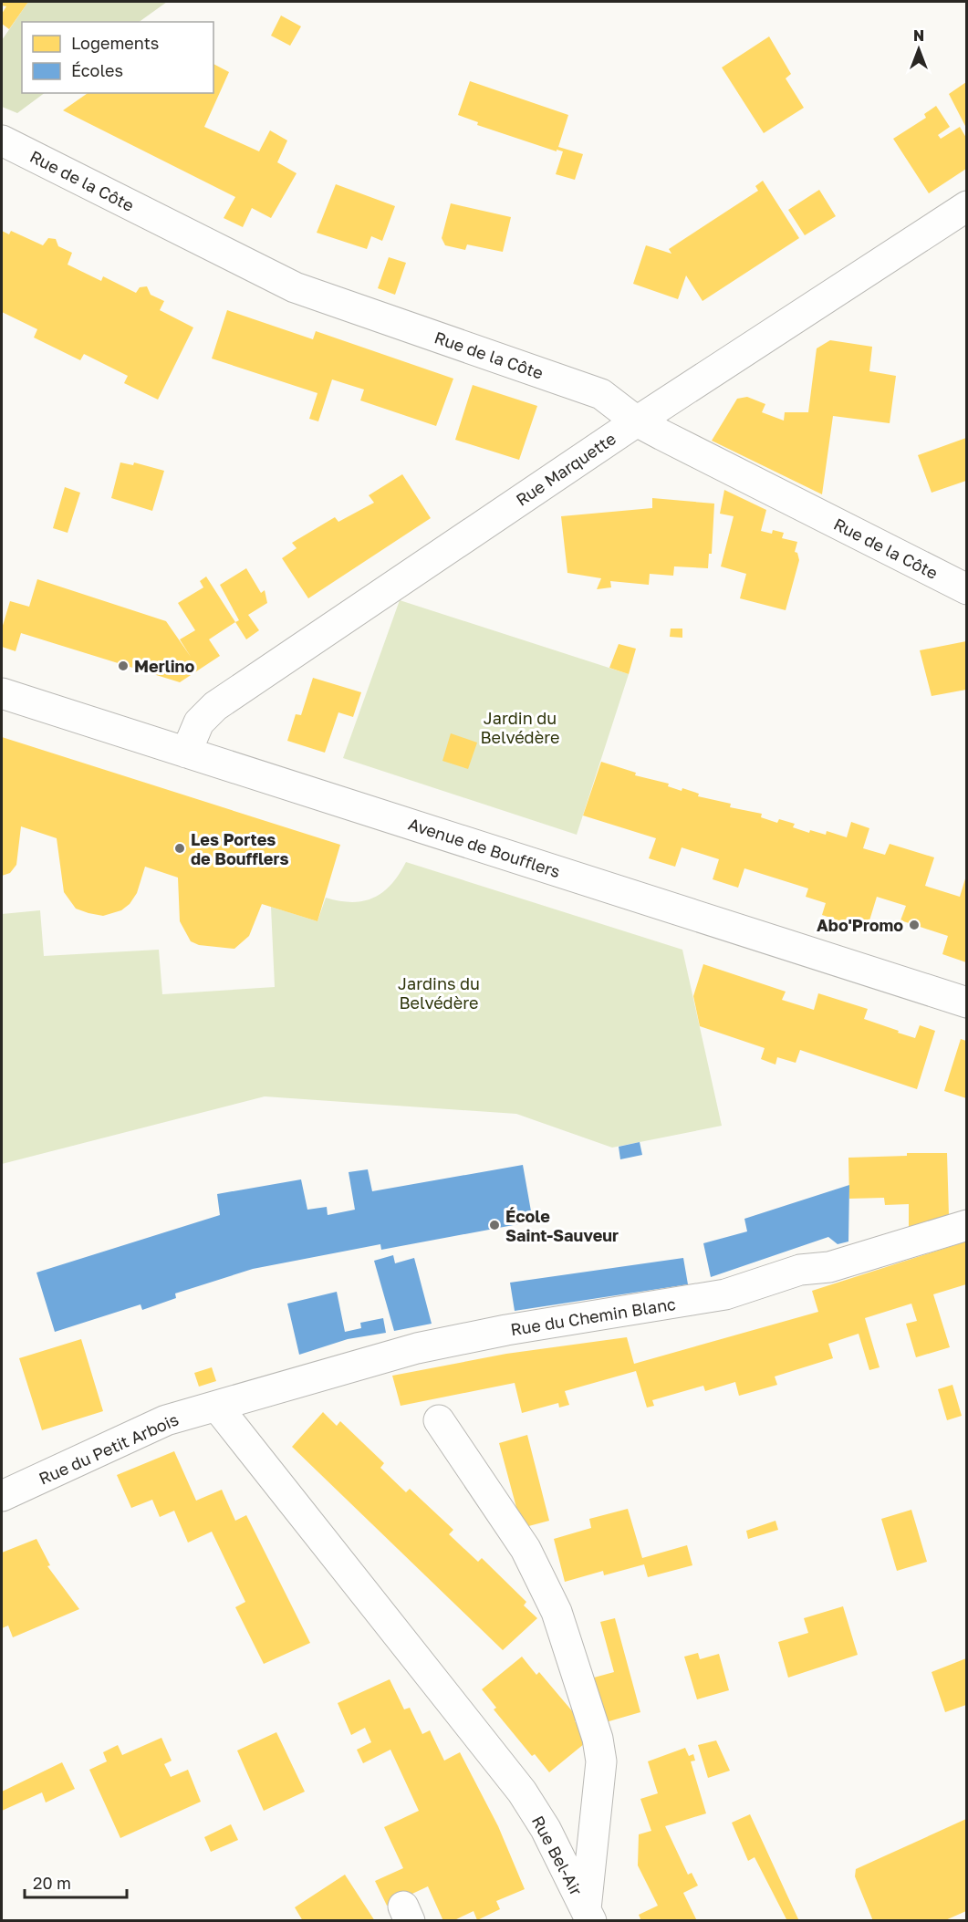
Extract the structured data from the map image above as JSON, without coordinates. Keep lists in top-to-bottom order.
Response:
{
  "streets": {
    "street": [
      "Rue de la Côte",
      "Rue Marquette",
      "Avenue de Boufflers",
      "Rue du Chemin Blanc",
      "Rue du Petit Arbois",
      "Rue Bel-Air"
    ]
  },
  "crossings": [
    ["Rue de la Côte", "Rue Marquette"],
    ["Rue Marquette", "Avenue de Boufflers"],
    ["Rue du Chemin Blanc", "Rue du Petit Arbois"],
    ["Rue du Chemin Blanc", "Rue Bel-Air"],
    ["Rue du Petit Arbois", "Rue Bel-Air"]
  ],
  "parks": ["Jardin du Belvédère", "Jardins du Belvédère"],
  "places": [
    "Merlino",
    "Les Portes de Boufflers",
    "Abo'Promo",
    "École Saint-Sauveur"
  ],
  "legend": ["Logements", "Écoles"],
  "scale_bar": "20 m",
  "north": "top"
}
